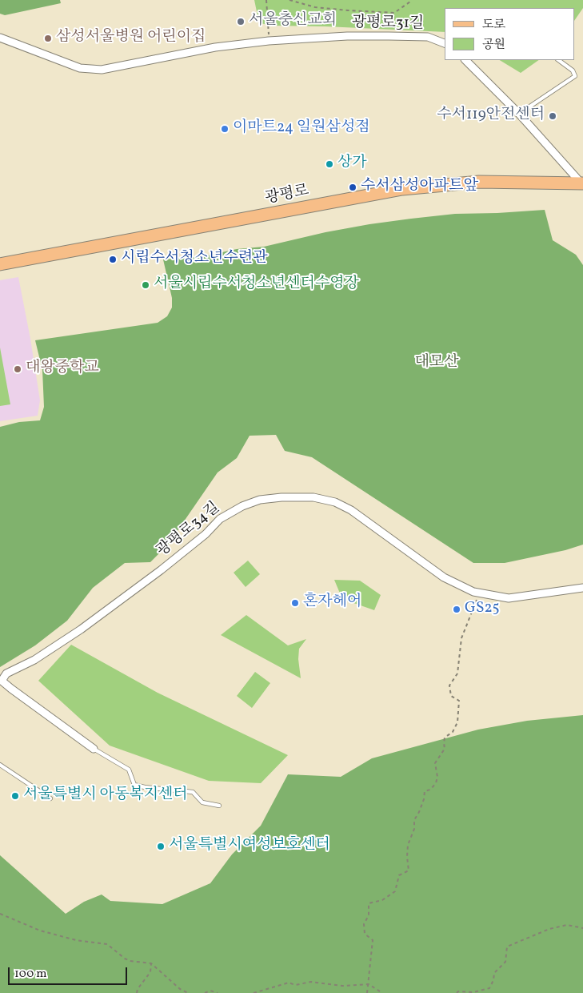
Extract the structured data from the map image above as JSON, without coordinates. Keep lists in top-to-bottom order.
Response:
{
  "streets": {
    "main road": ["광평로"],
    "street": ["광평로31길", "광평로34길"]
  },
  "parks": ["대모산"],
  "places": [
    "서울충신교회",
    "삼성서울병원 어린이집",
    "수서119안전센터",
    "이마트24 일원삼성점",
    "상가",
    "수서삼성아파트앞",
    "시립수서청소년수련관",
    "서울시립수서청소년센터수영장",
    "대왕중학교",
    "혼자헤어",
    "GS25",
    "서울특별시 아동복지센터",
    "서울특별시여성보호센터"
  ],
  "legend": ["도로", "공원"],
  "scale_bar": "100 m"
}
